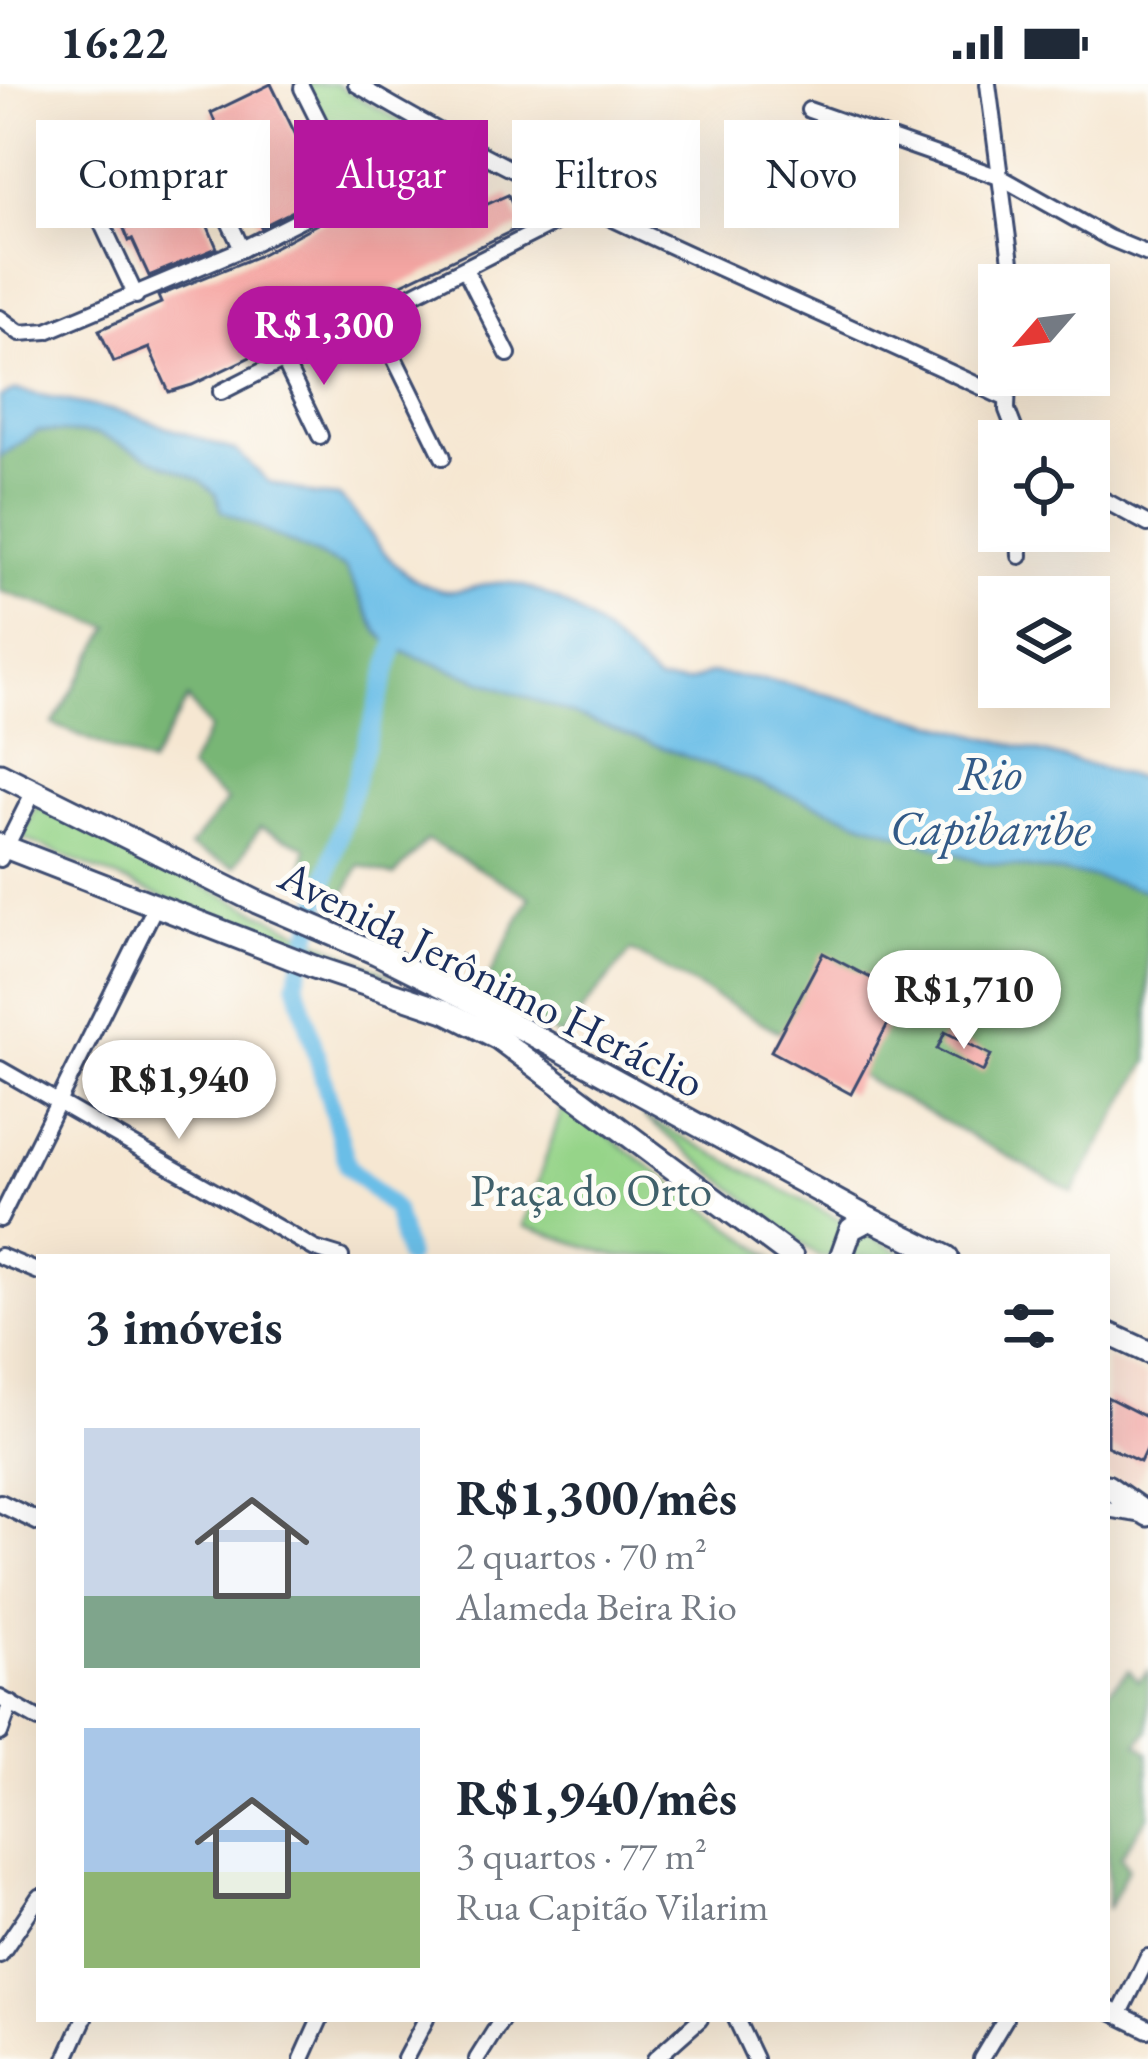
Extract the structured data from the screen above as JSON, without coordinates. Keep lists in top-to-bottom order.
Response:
{
  "streets": {
    "main road": ["Avenida Jerônimo Heráclio"]
  },
  "water": ["Rio Capibaribe"],
  "parks": ["Praça do Orto"],
  "north": "bottom left",
  "page": {
    "status": "16:22",
    "chip": [
      "Comprar",
      "Alugar",
      "Filtros",
      "Novo"
    ],
    "price": ["R$1,300", "R$1,710", "R$1,940"],
    "heading": "3 imóveis",
    "list": [
      {
        "name": "R$1,300/mês",
        "note": "2 quartos · 70 m² · Alameda Beira Rio"
      },
      {
        "name": "R$1,940/mês",
        "note": "3 quartos · 77 m² · Rua Capitão Vilarim"
      }
    ]
  }
}
